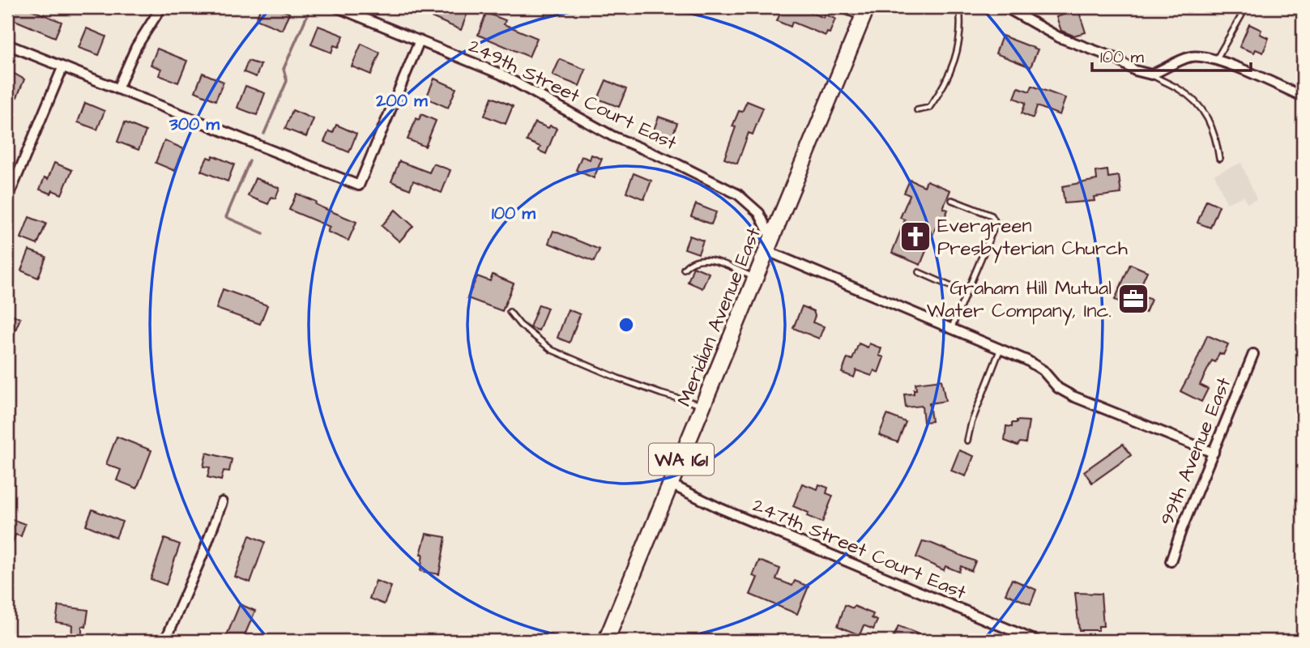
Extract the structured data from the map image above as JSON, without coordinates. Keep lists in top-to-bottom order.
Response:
{
  "streets": {
    "main road": ["Meridian Avenue East", "WA 161"],
    "street": ["249th Street Court East", "99th Avenue East", "247th Street Court East"]
  },
  "crossings": [
    ["249th Street Court East", "Meridian Avenue East"],
    ["Meridian Avenue East", "247th Street Court East"]
  ],
  "places": {
    "church": ["Evergreen Presbyterian Church"],
    "office": ["Graham Hill Mutual Water Company, Inc."]
  },
  "scale_bar": "100 m",
  "rings": ["200 m", "300 m", "100 m"]
}
